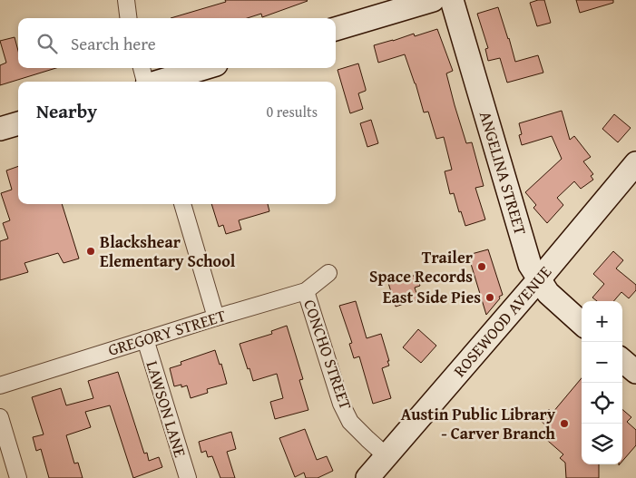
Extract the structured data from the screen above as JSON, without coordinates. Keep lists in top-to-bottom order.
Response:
{
  "streets": {
    "street": [
      "ANGELINA STREET",
      "ROSEWOOD AVENUE",
      "GREGORY STREET",
      "CONCHO STREET",
      "LAWSON LANE"
    ]
  },
  "crossings": [
    ["ANGELINA STREET", "ROSEWOOD AVENUE"],
    ["ROSEWOOD AVENUE", "CONCHO STREET"],
    ["GREGORY STREET", "CONCHO STREET"],
    ["GREGORY STREET", "LAWSON LANE"]
  ],
  "places": [
    "Blackshear Elementary School",
    "Trailer Space Records",
    "East Side Pies",
    "Austin Public Library - Carver Branch"
  ],
  "page": {
    "search": "Search here",
    "heading": ["Nearby", "0 results"],
    "map_buttons": ["+", "−"]
  }
}
